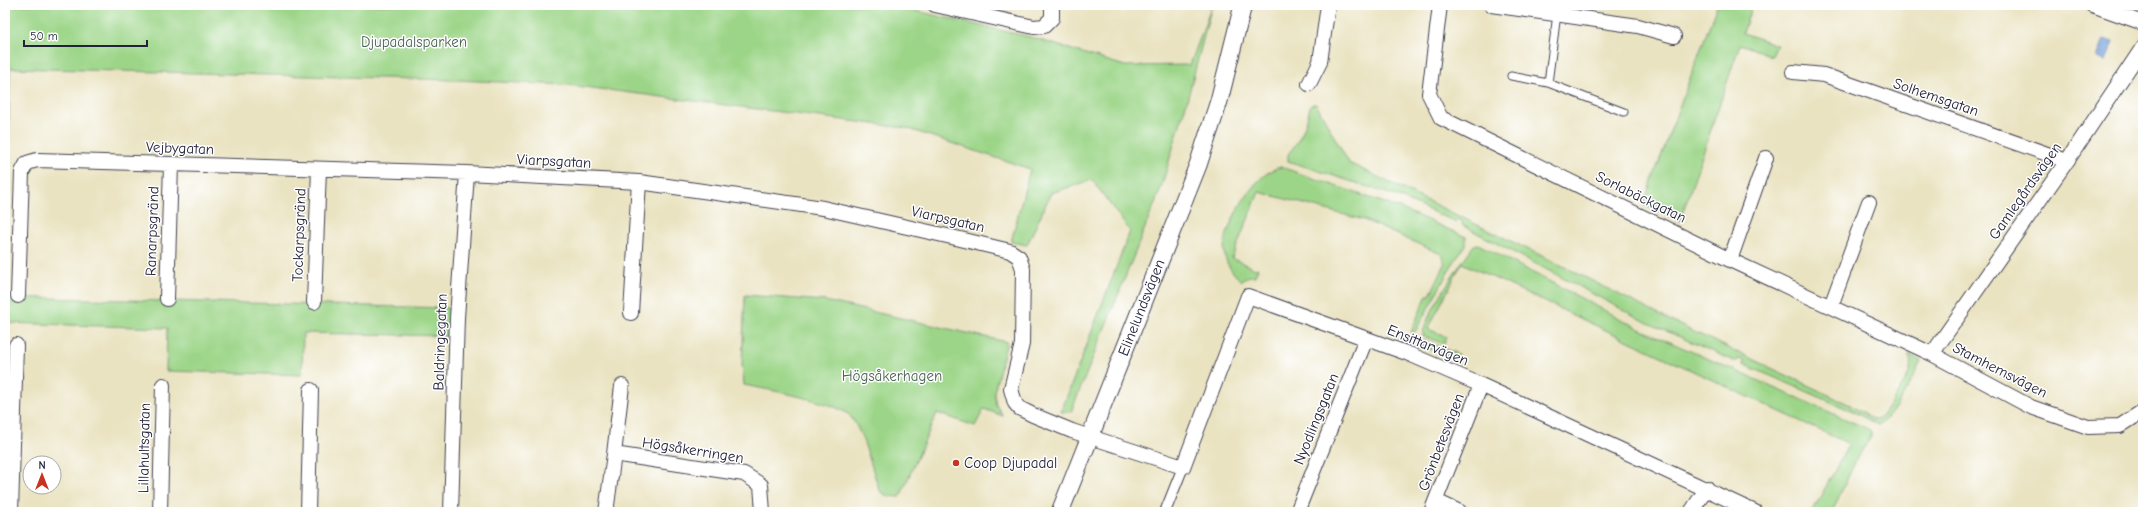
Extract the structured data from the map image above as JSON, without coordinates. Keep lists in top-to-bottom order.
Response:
{
  "streets": {
    "street": [
      "Solhemsgatan",
      "Vejbygatan",
      "Viarpsgatan",
      "Gamlegårdsvägen",
      "Sorlabäckgatan",
      "Ranarpsgränd",
      "Tockarpsgränd",
      "Elinelundsvägen",
      "Baldringegatan",
      "Ensittarvägen",
      "Stamhemsvägen",
      "Nyodlingsgatan",
      "Grönbetesvägen",
      "Lillahultsgatan",
      "Högsåkerringen"
    ]
  },
  "crossings": [
    ["Solhemsgatan", "Gamlegårdsvägen"],
    ["Vejbygatan", "Viarpsgatan"],
    ["Vejbygatan", "Ranarpsgränd"],
    ["Vejbygatan", "Tockarpsgränd"],
    ["Vejbygatan", "Baldringegatan"],
    ["Viarpsgatan", "Elinelundsvägen"],
    ["Viarpsgatan", "Baldringegatan"],
    ["Gamlegårdsvägen", "Sorlabäckgatan"],
    ["Gamlegårdsvägen", "Stamhemsvägen"],
    ["Sorlabäckgatan", "Stamhemsvägen"],
    ["Ensittarvägen", "Nyodlingsgatan"],
    ["Ensittarvägen", "Grönbetesvägen"]
  ],
  "parks": ["Djupadalsparken", "Högsåkerhagen"],
  "places": ["Coop Djupadal"],
  "scale_bar": "50 m",
  "north": "top"
}
